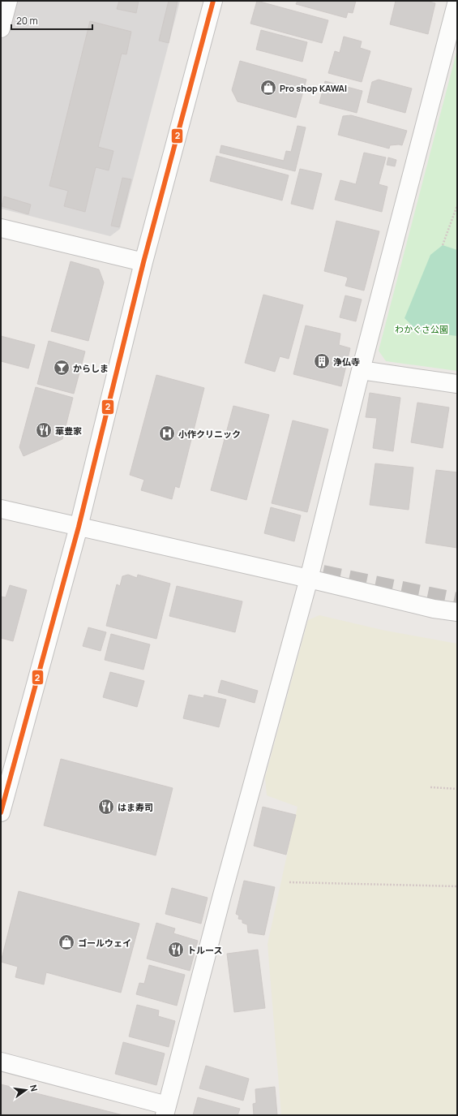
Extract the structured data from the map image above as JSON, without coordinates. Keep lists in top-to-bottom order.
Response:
{
  "parks": ["わかぐさ公園"],
  "places": {
    "shop": ["Pro shop KAWAI", "ゴールウェイ"],
    "building": ["浄仏寺"],
    "bar": ["からしま"],
    "restaurant": ["華豊家", "はま寿司", "トルース"],
    "hospital": ["小作クリニック"]
  },
  "lines": ["transit line 2"],
  "scale_bar": "20 m",
  "north": "right"
}
